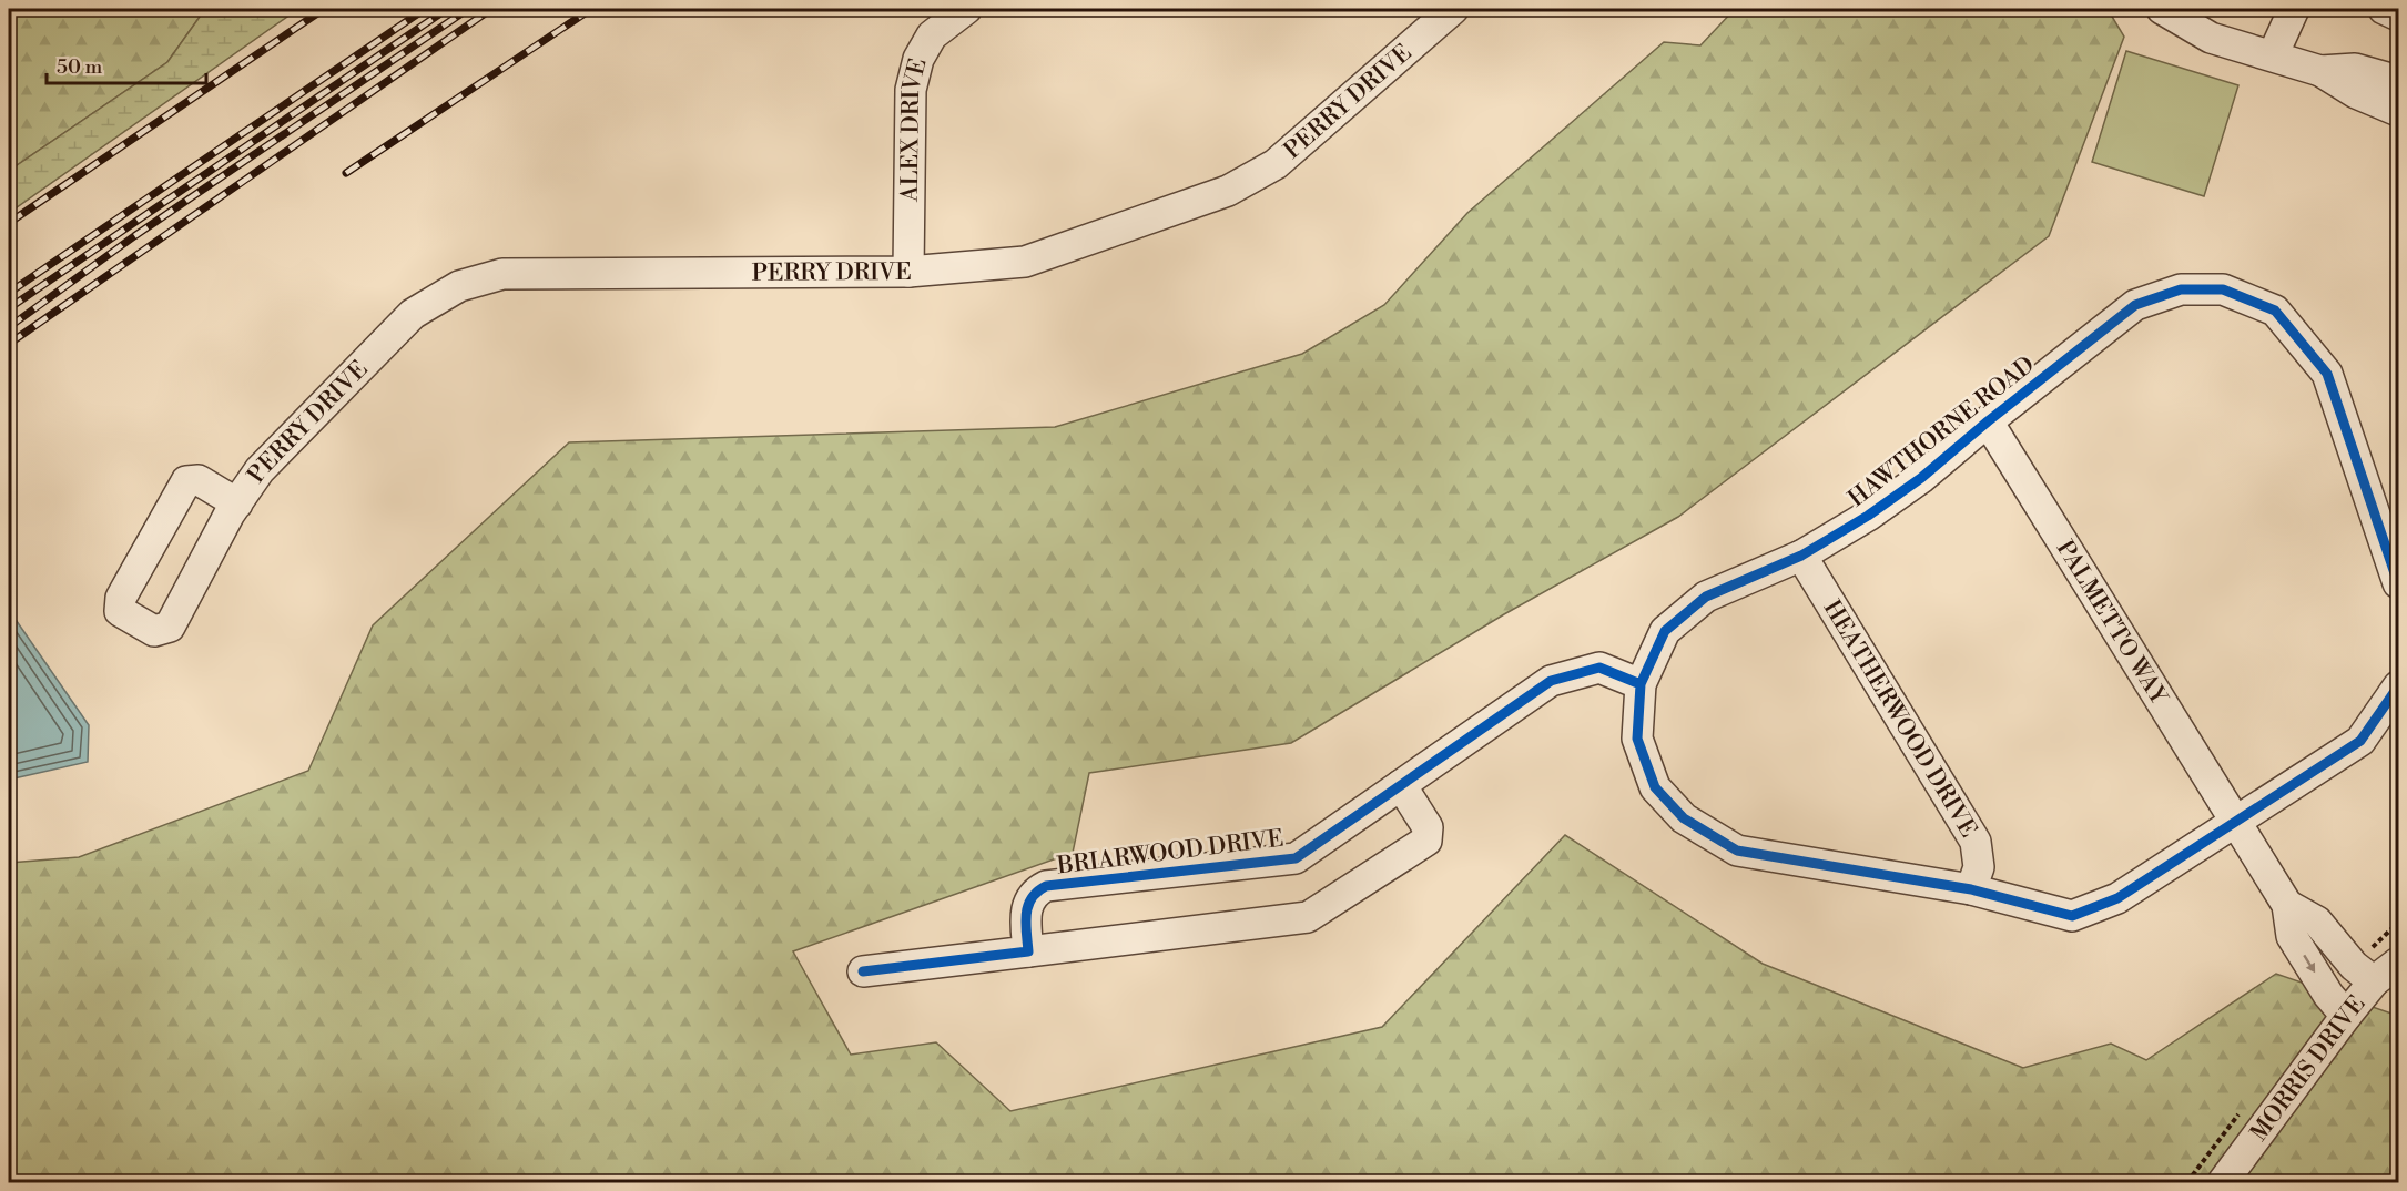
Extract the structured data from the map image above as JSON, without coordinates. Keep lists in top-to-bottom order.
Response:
{
  "streets": {
    "street": [
      "PERRY DRIVE",
      "ALEX DRIVE",
      "HAWTHORNE ROAD",
      "PALMETTO WAY",
      "HEATHERWOOD DRIVE",
      "BRIARWOOD DRIVE",
      "MORRIS DRIVE"
    ]
  },
  "crossings": [
    ["PERRY DRIVE", "ALEX DRIVE"],
    ["HAWTHORNE ROAD", "PALMETTO WAY"],
    ["HAWTHORNE ROAD", "HEATHERWOOD DRIVE"],
    ["HAWTHORNE ROAD", "BRIARWOOD DRIVE"]
  ],
  "scale_bar": "50 m"
}
